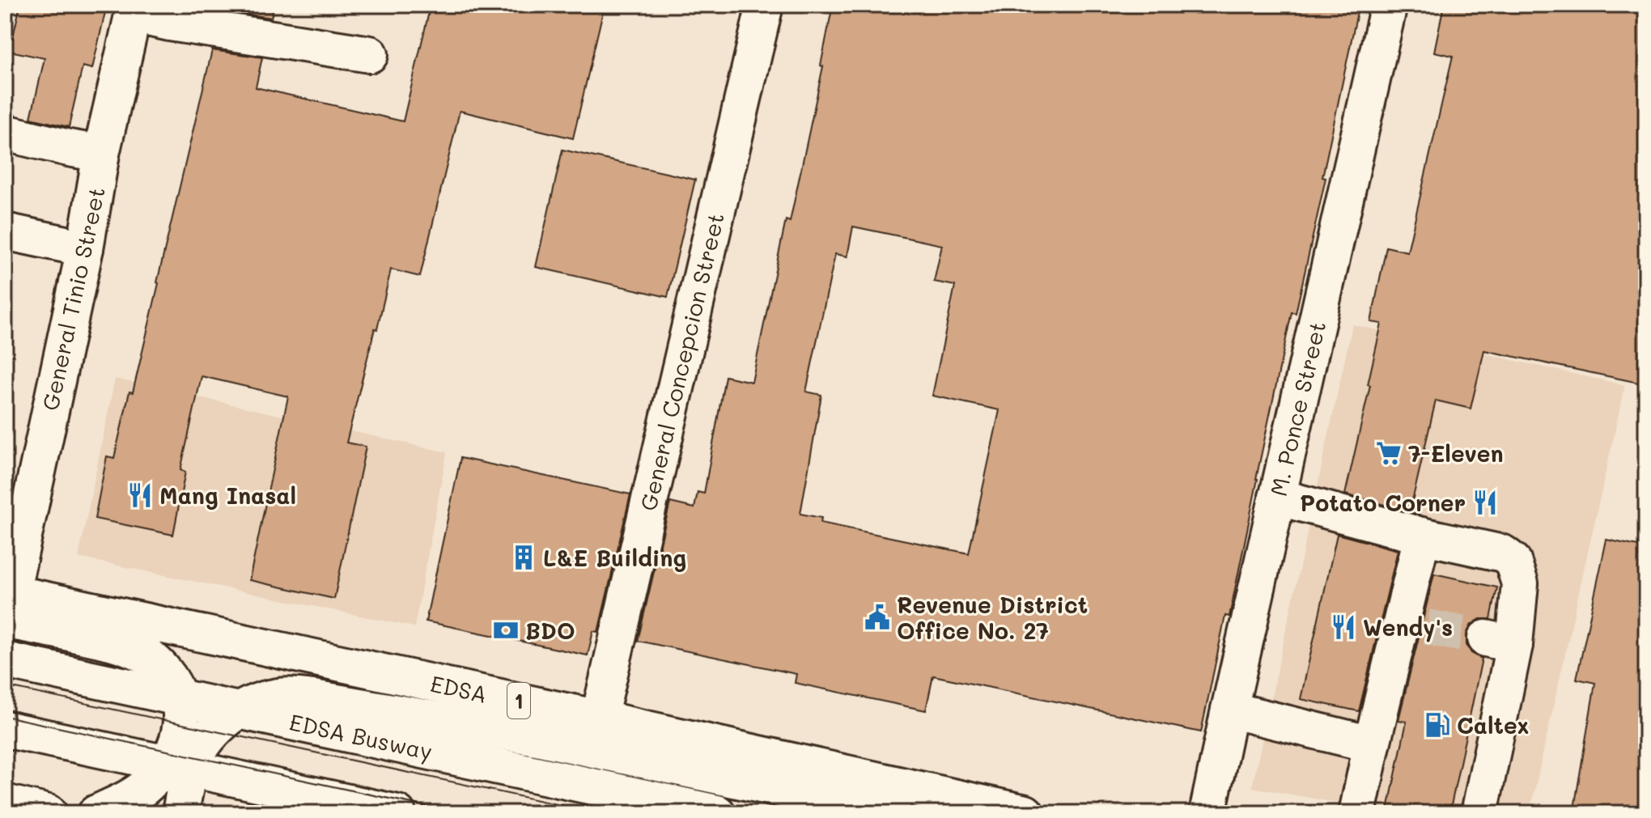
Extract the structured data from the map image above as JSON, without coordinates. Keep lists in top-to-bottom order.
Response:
{
  "streets": {
    "main road": [
      "General Tinio Street",
      "General Concepcion Street",
      "M. Ponce Street",
      "EDSA",
      "1",
      "EDSA Busway"
    ]
  },
  "crossings": [
    ["General Tinio Street", "EDSA"],
    ["General Concepcion Street", "EDSA"]
  ],
  "places": {
    "supermarket": ["7-Eleven"],
    "restaurant": ["Mang Inasal", "Potato Corner", "Wendy's"],
    "building": ["L&E Building"],
    "public building": ["Revenue District Office No. 27"],
    "bank": ["BDO"],
    "fuel station": ["Caltex"]
  }
}
